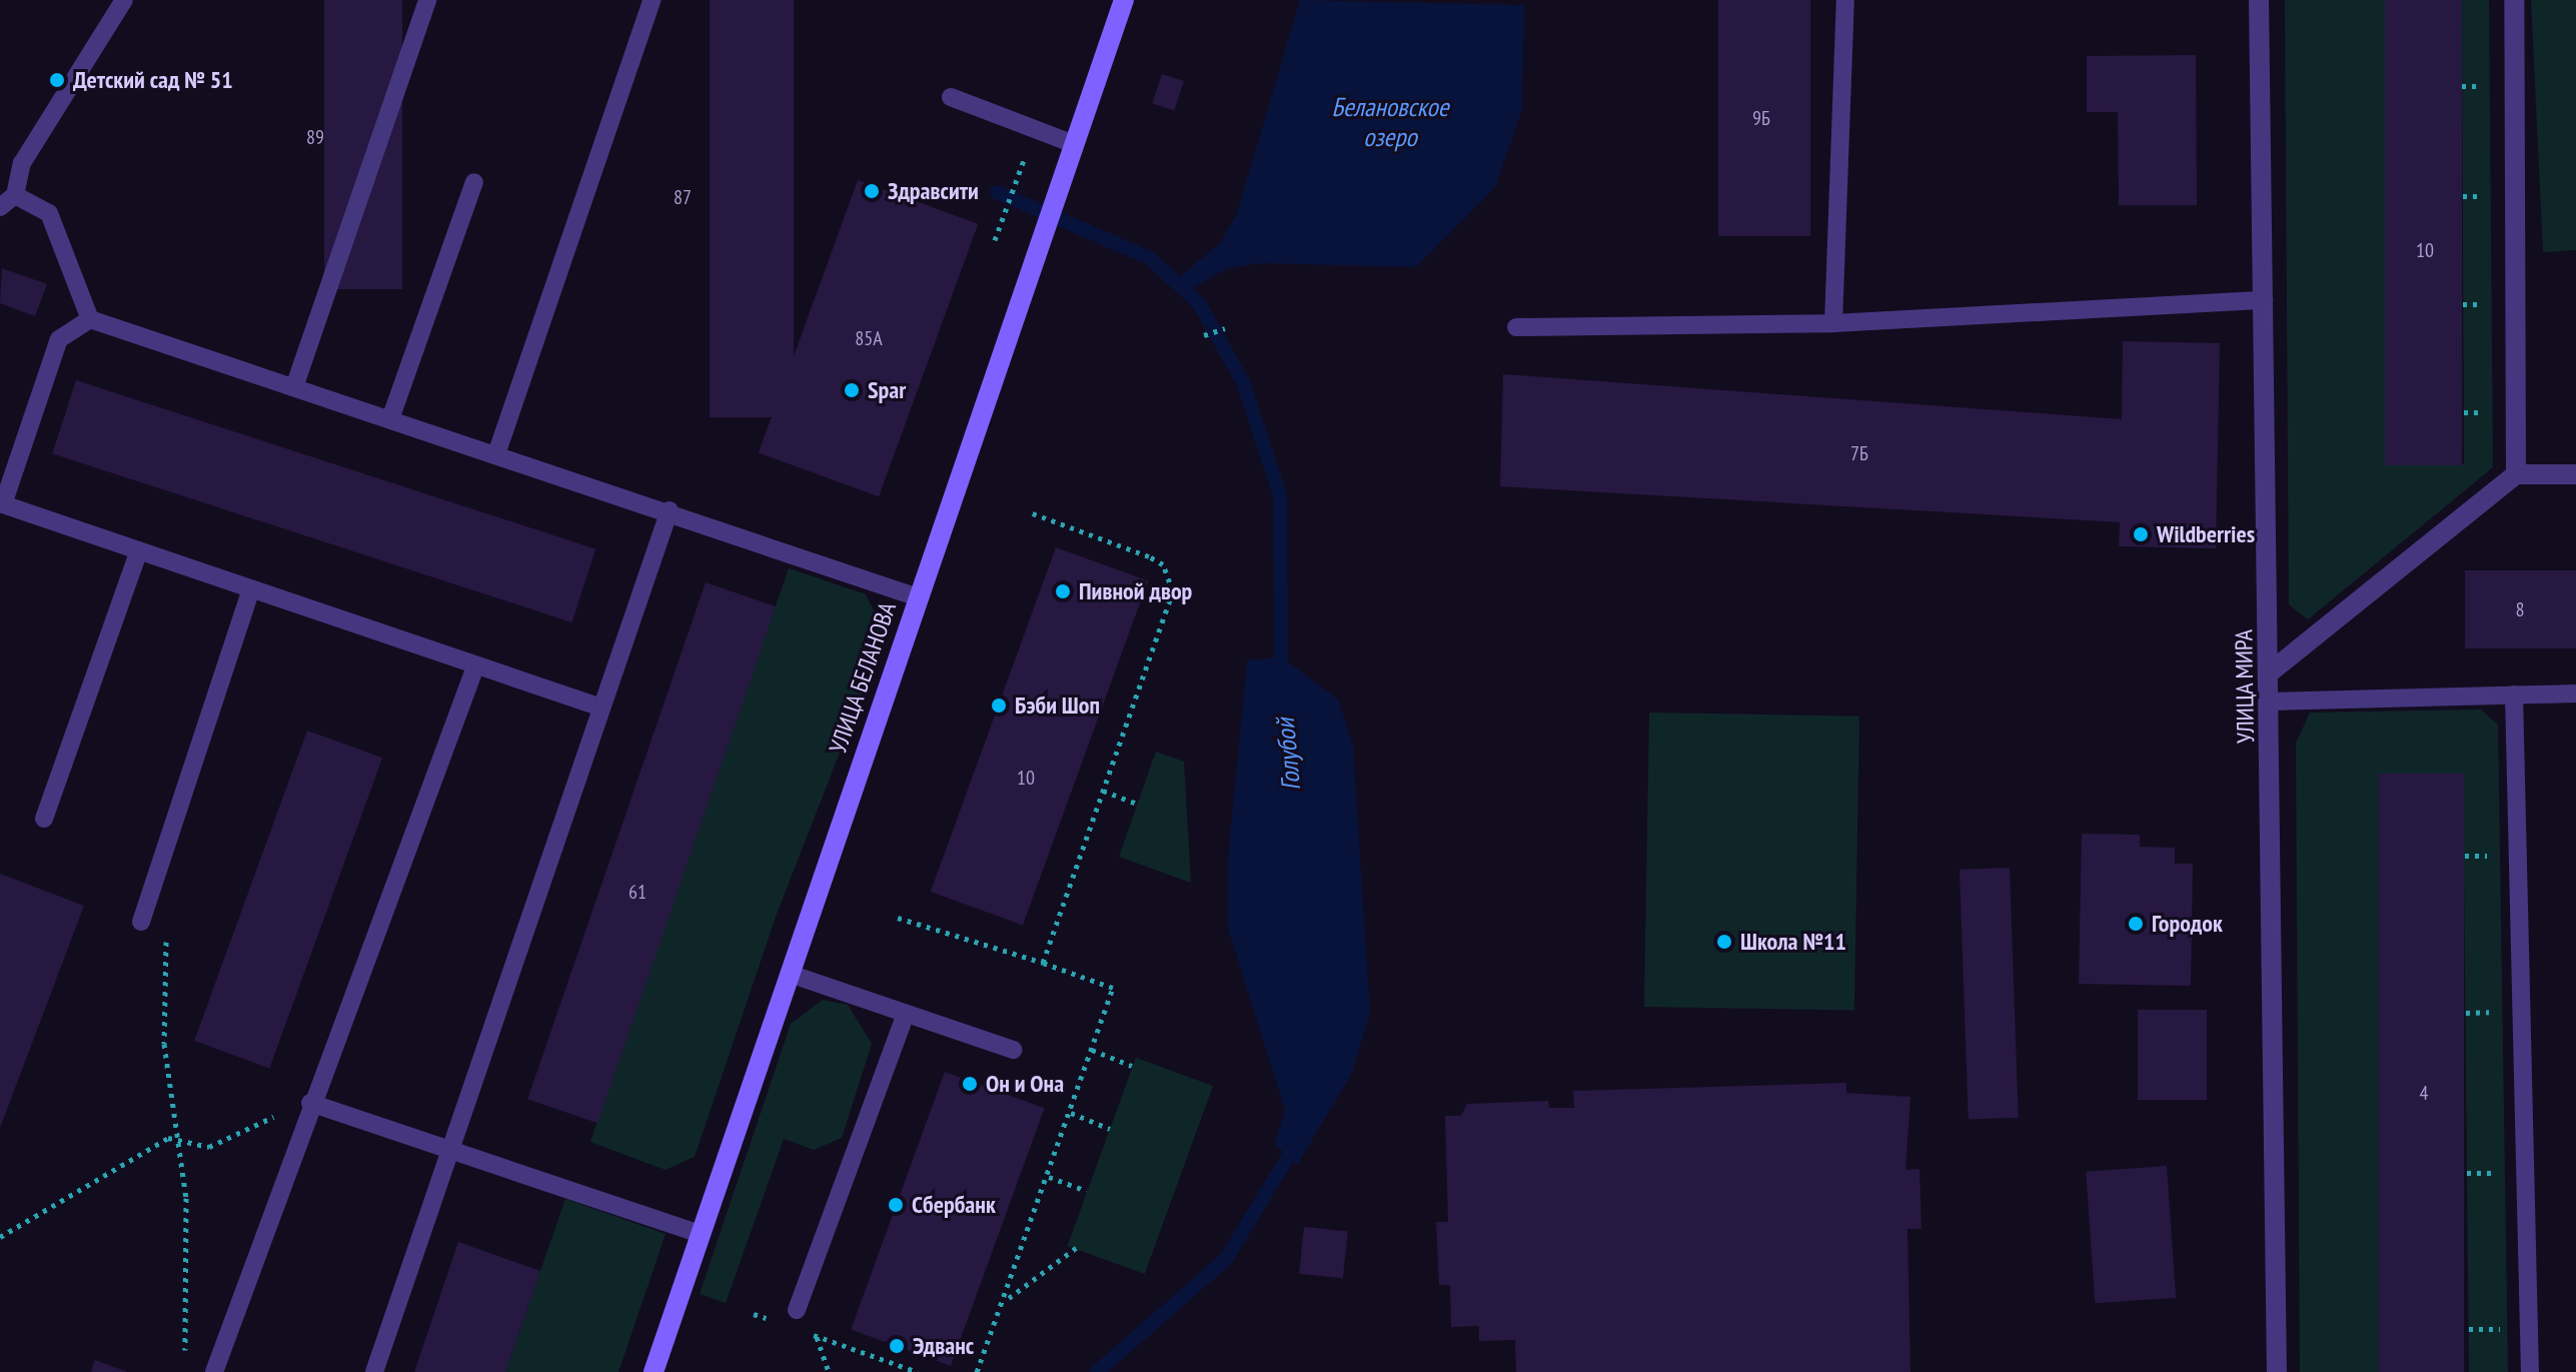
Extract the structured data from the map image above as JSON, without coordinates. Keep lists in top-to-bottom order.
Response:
{
  "streets": {
    "street": ["УЛИЦА БЕЛАНОВА", "УЛИЦА МИРА"]
  },
  "water": ["Белановское озеро", "Голубой"],
  "places": [
    "Детский сад № 51",
    "Здравсити",
    "Spar",
    "Wildberries",
    "Пивной двор",
    "Бэби Шоп",
    "Городок",
    "Школа №11",
    "Он и Она",
    "Сбербанк",
    "Эдванс"
  ],
  "house_numbers": [
    "9Б",
    "89",
    "87",
    "10",
    "85А",
    "7Б",
    "8",
    "10",
    "61",
    "4"
  ]
}
